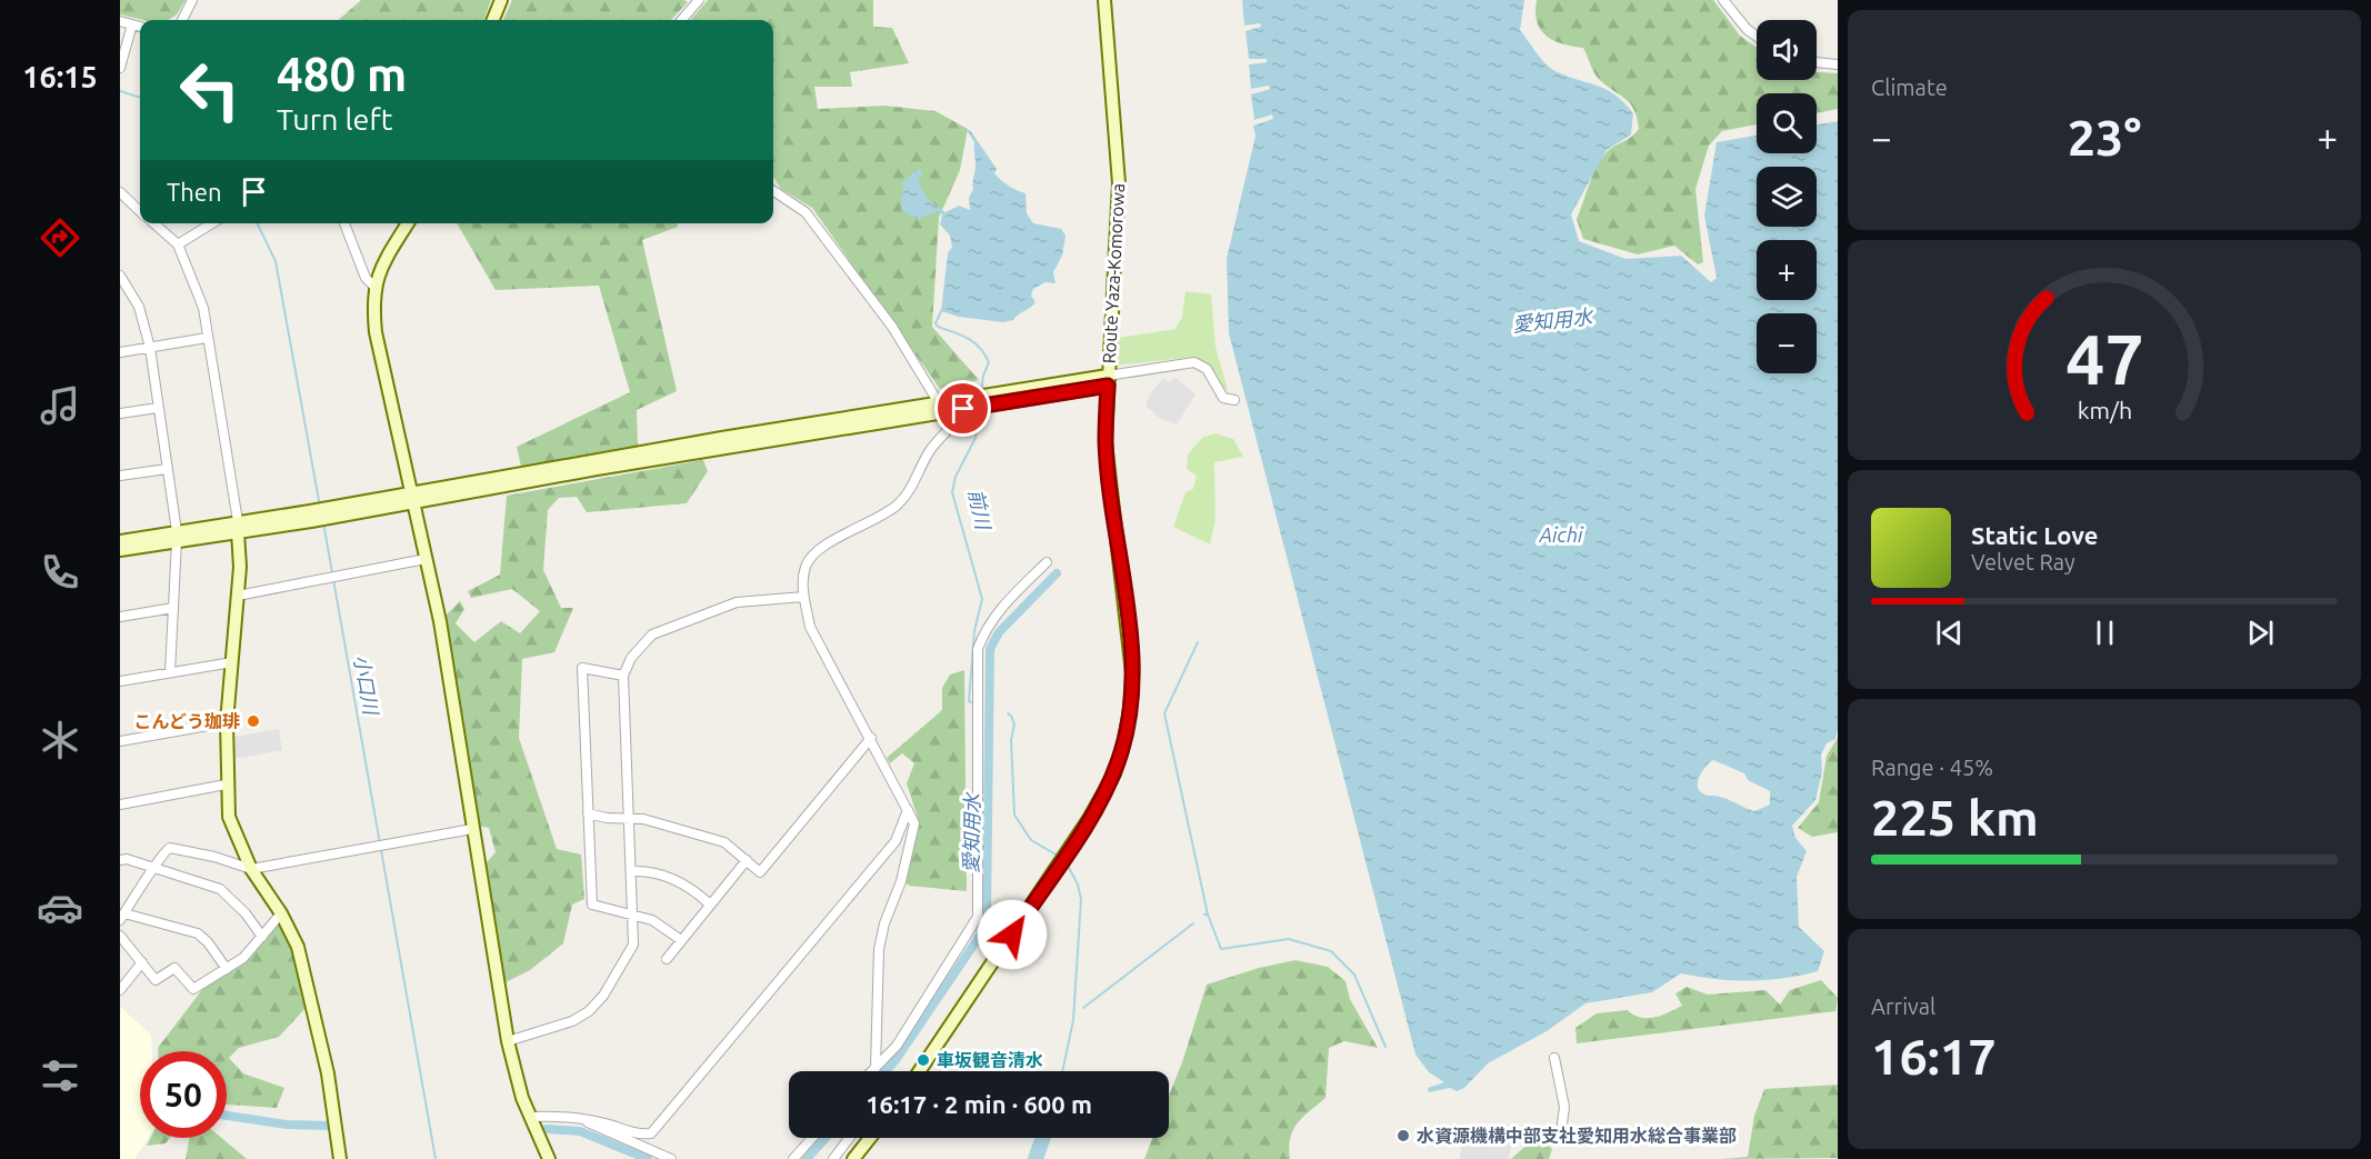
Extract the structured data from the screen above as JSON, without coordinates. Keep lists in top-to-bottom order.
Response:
{
  "streets": {
    "street": ["Route Yaza-Komorowa"]
  },
  "water": [
    "愛知用水",
    "前川",
    "Aichi",
    "小口川"
  ],
  "places": ["こんどう珈琲", "車坂観音清水", "水資源機構中部支社愛知用水総合事業部"],
  "page": {
    "tabs": "16:15",
    "tile": [
      "Climate",
      ["Range · 45%", "225 km"],
      ["Arrival", "16:17"]
    ],
    "map_buttons": ["+", "−"],
    "turn": ["480 m", "Turn left"],
    "heat": ["−", "23°", "+"],
    "then": "Then",
    "song": ["Static Love", "Velvet Ray"],
    "limit": "50",
    "trip": "16:17 · 2 min · 600 m",
    "gauge": ["47", "km/h"]
  }
}
